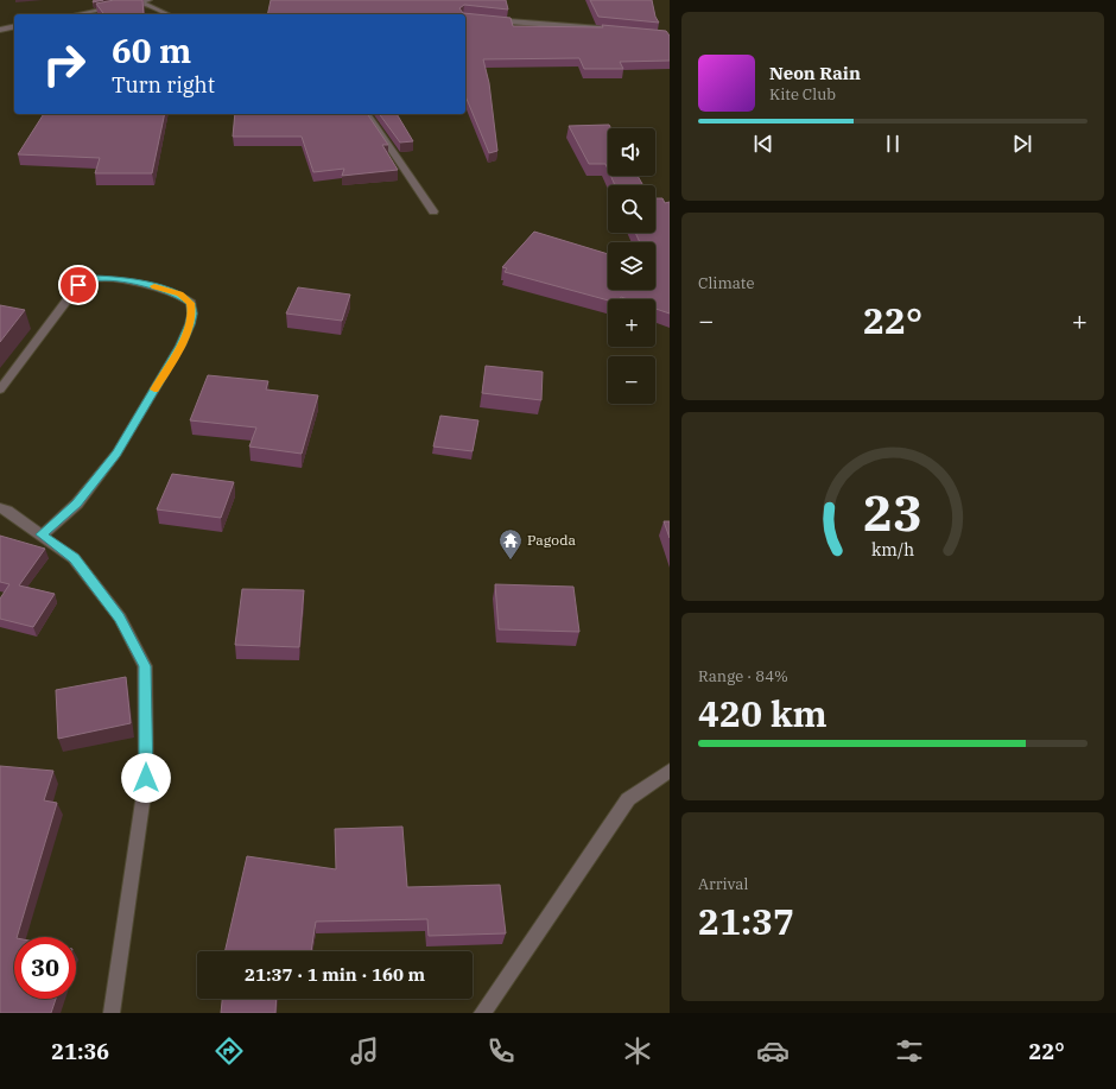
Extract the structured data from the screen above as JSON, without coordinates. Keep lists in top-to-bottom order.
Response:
{
  "places": {
    "temple": ["Pagoda"]
  },
  "page": {
    "turn": ["60 m", "Turn right"],
    "song": ["Neon Rain", "Kite Club"],
    "map_buttons": ["+", "−"],
    "tile": [
      "Climate",
      ["Range · 84%", "420 km"],
      ["Arrival", "21:37"]
    ],
    "heat": ["−", "22°", "+"],
    "limit": "30",
    "trip": "21:37 · 1 min · 160 m",
    "tabs": ["21:36", "22°"],
    "gauge": ["23", "km/h"]
  }
}
